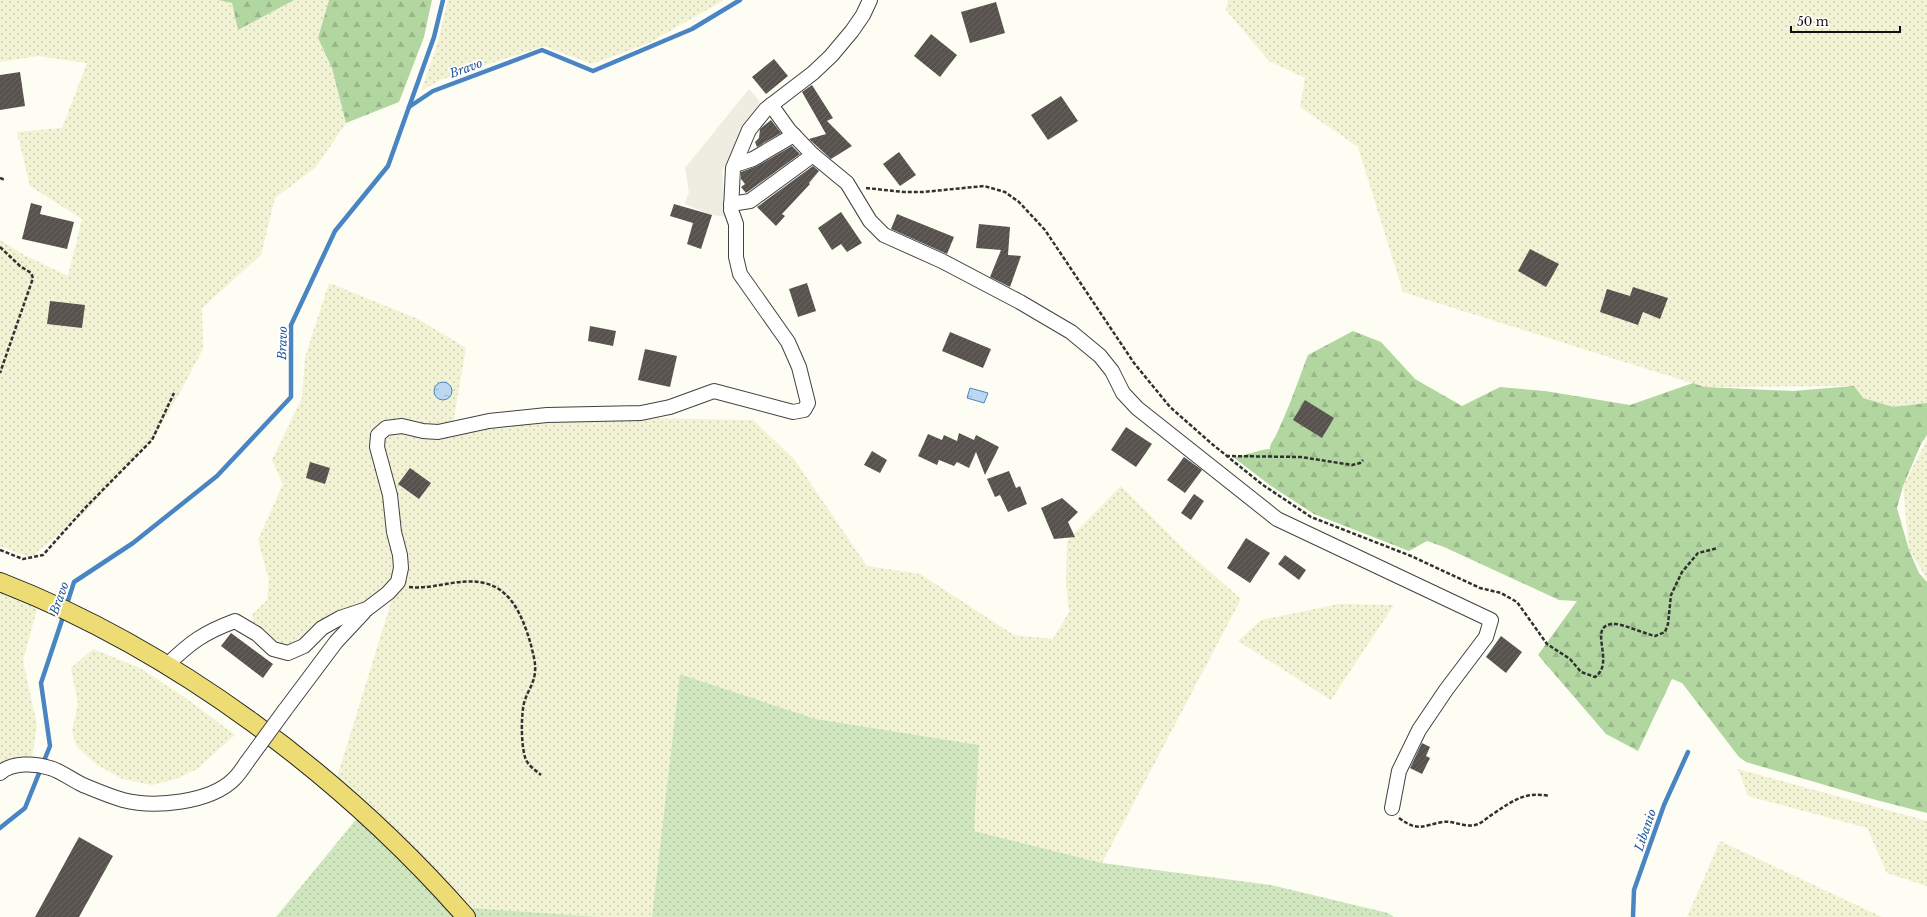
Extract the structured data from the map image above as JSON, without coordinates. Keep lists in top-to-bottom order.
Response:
{
  "water": ["Bravo", "Libanio"],
  "scale_bar": "50 m"
}
